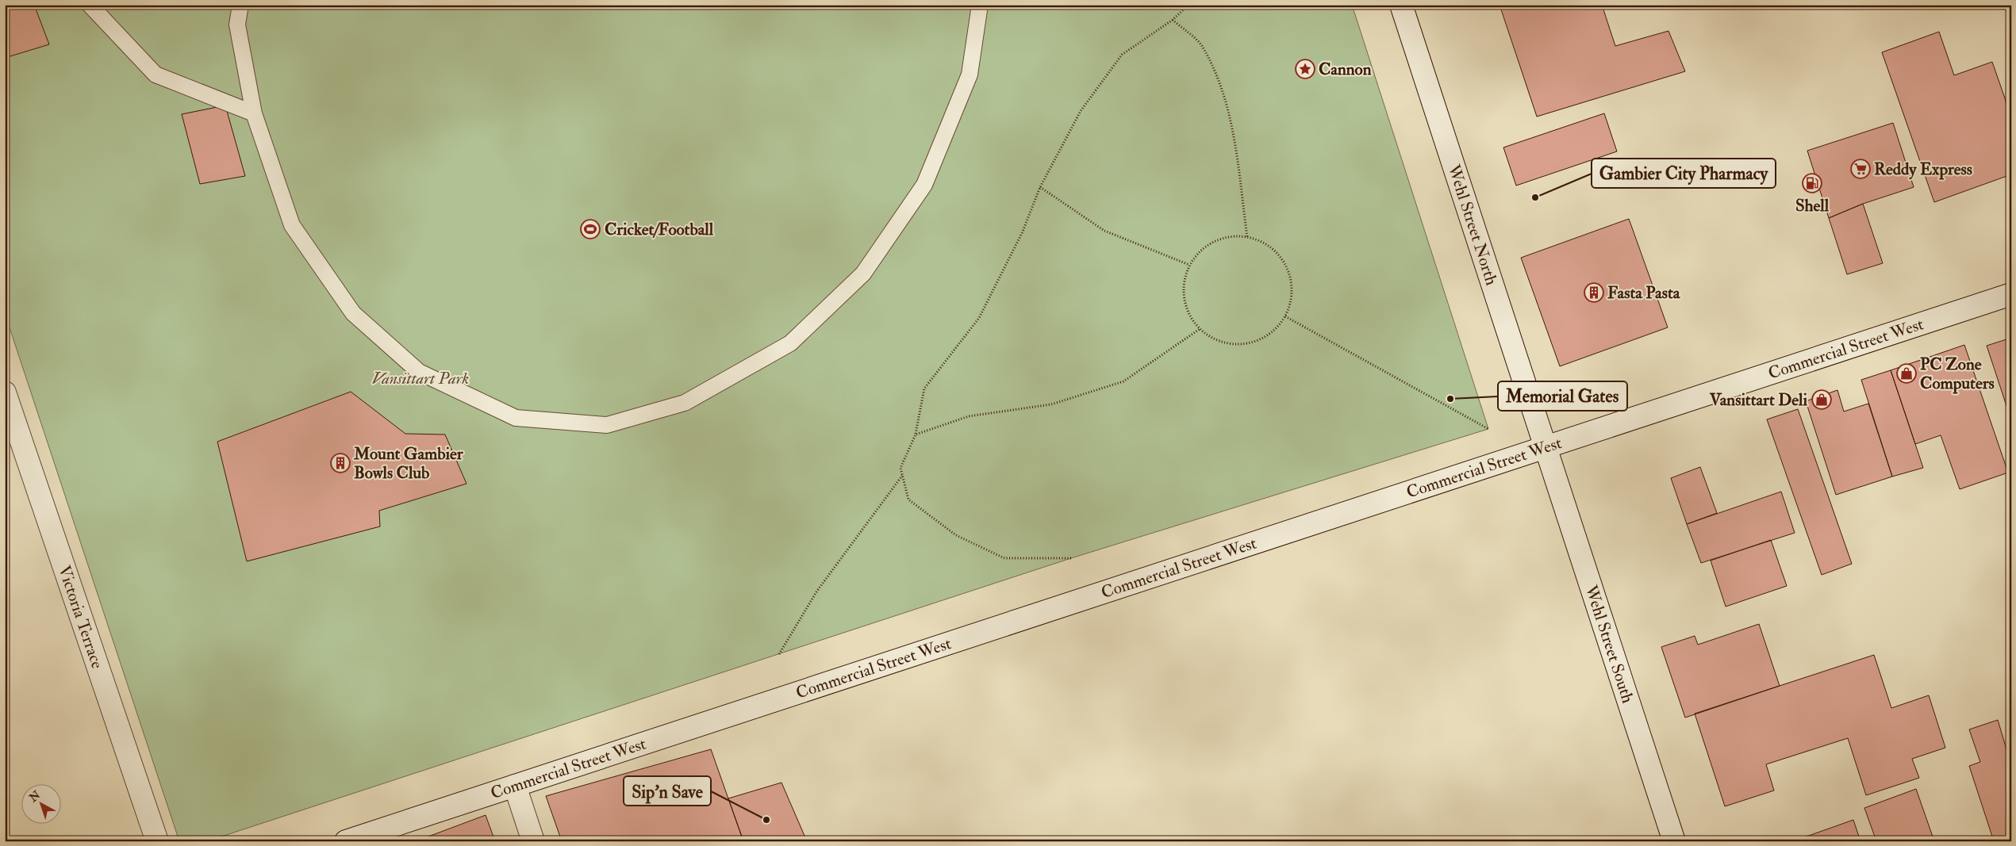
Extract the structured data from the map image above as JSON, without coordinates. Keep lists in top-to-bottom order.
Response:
{
  "streets": {
    "street": [
      "Wehl Street North",
      "Commercial Street West",
      "Victoria Terrace",
      "Wehl Street South"
    ]
  },
  "crossings": [
    ["Wehl Street North", "Commercial Street West"],
    ["Wehl Street North", "Wehl Street South"],
    ["Commercial Street West", "Wehl Street South"]
  ],
  "parks": ["Vansittart Park"],
  "places": {
    "place": ["Cannon"],
    "supermarket": ["Reddy Express"],
    "fuel station": ["Shell"],
    "other": ["Gambier City Pharmacy", "Memorial Gates", "Sip'n Save"],
    "sports": ["Cricket/Football"],
    "building": ["Fasta Pasta", "Mount Gambier Bowls Club"],
    "shop": ["PC Zone Computers", "Vansittart Deli"]
  },
  "north": "top left"
}
